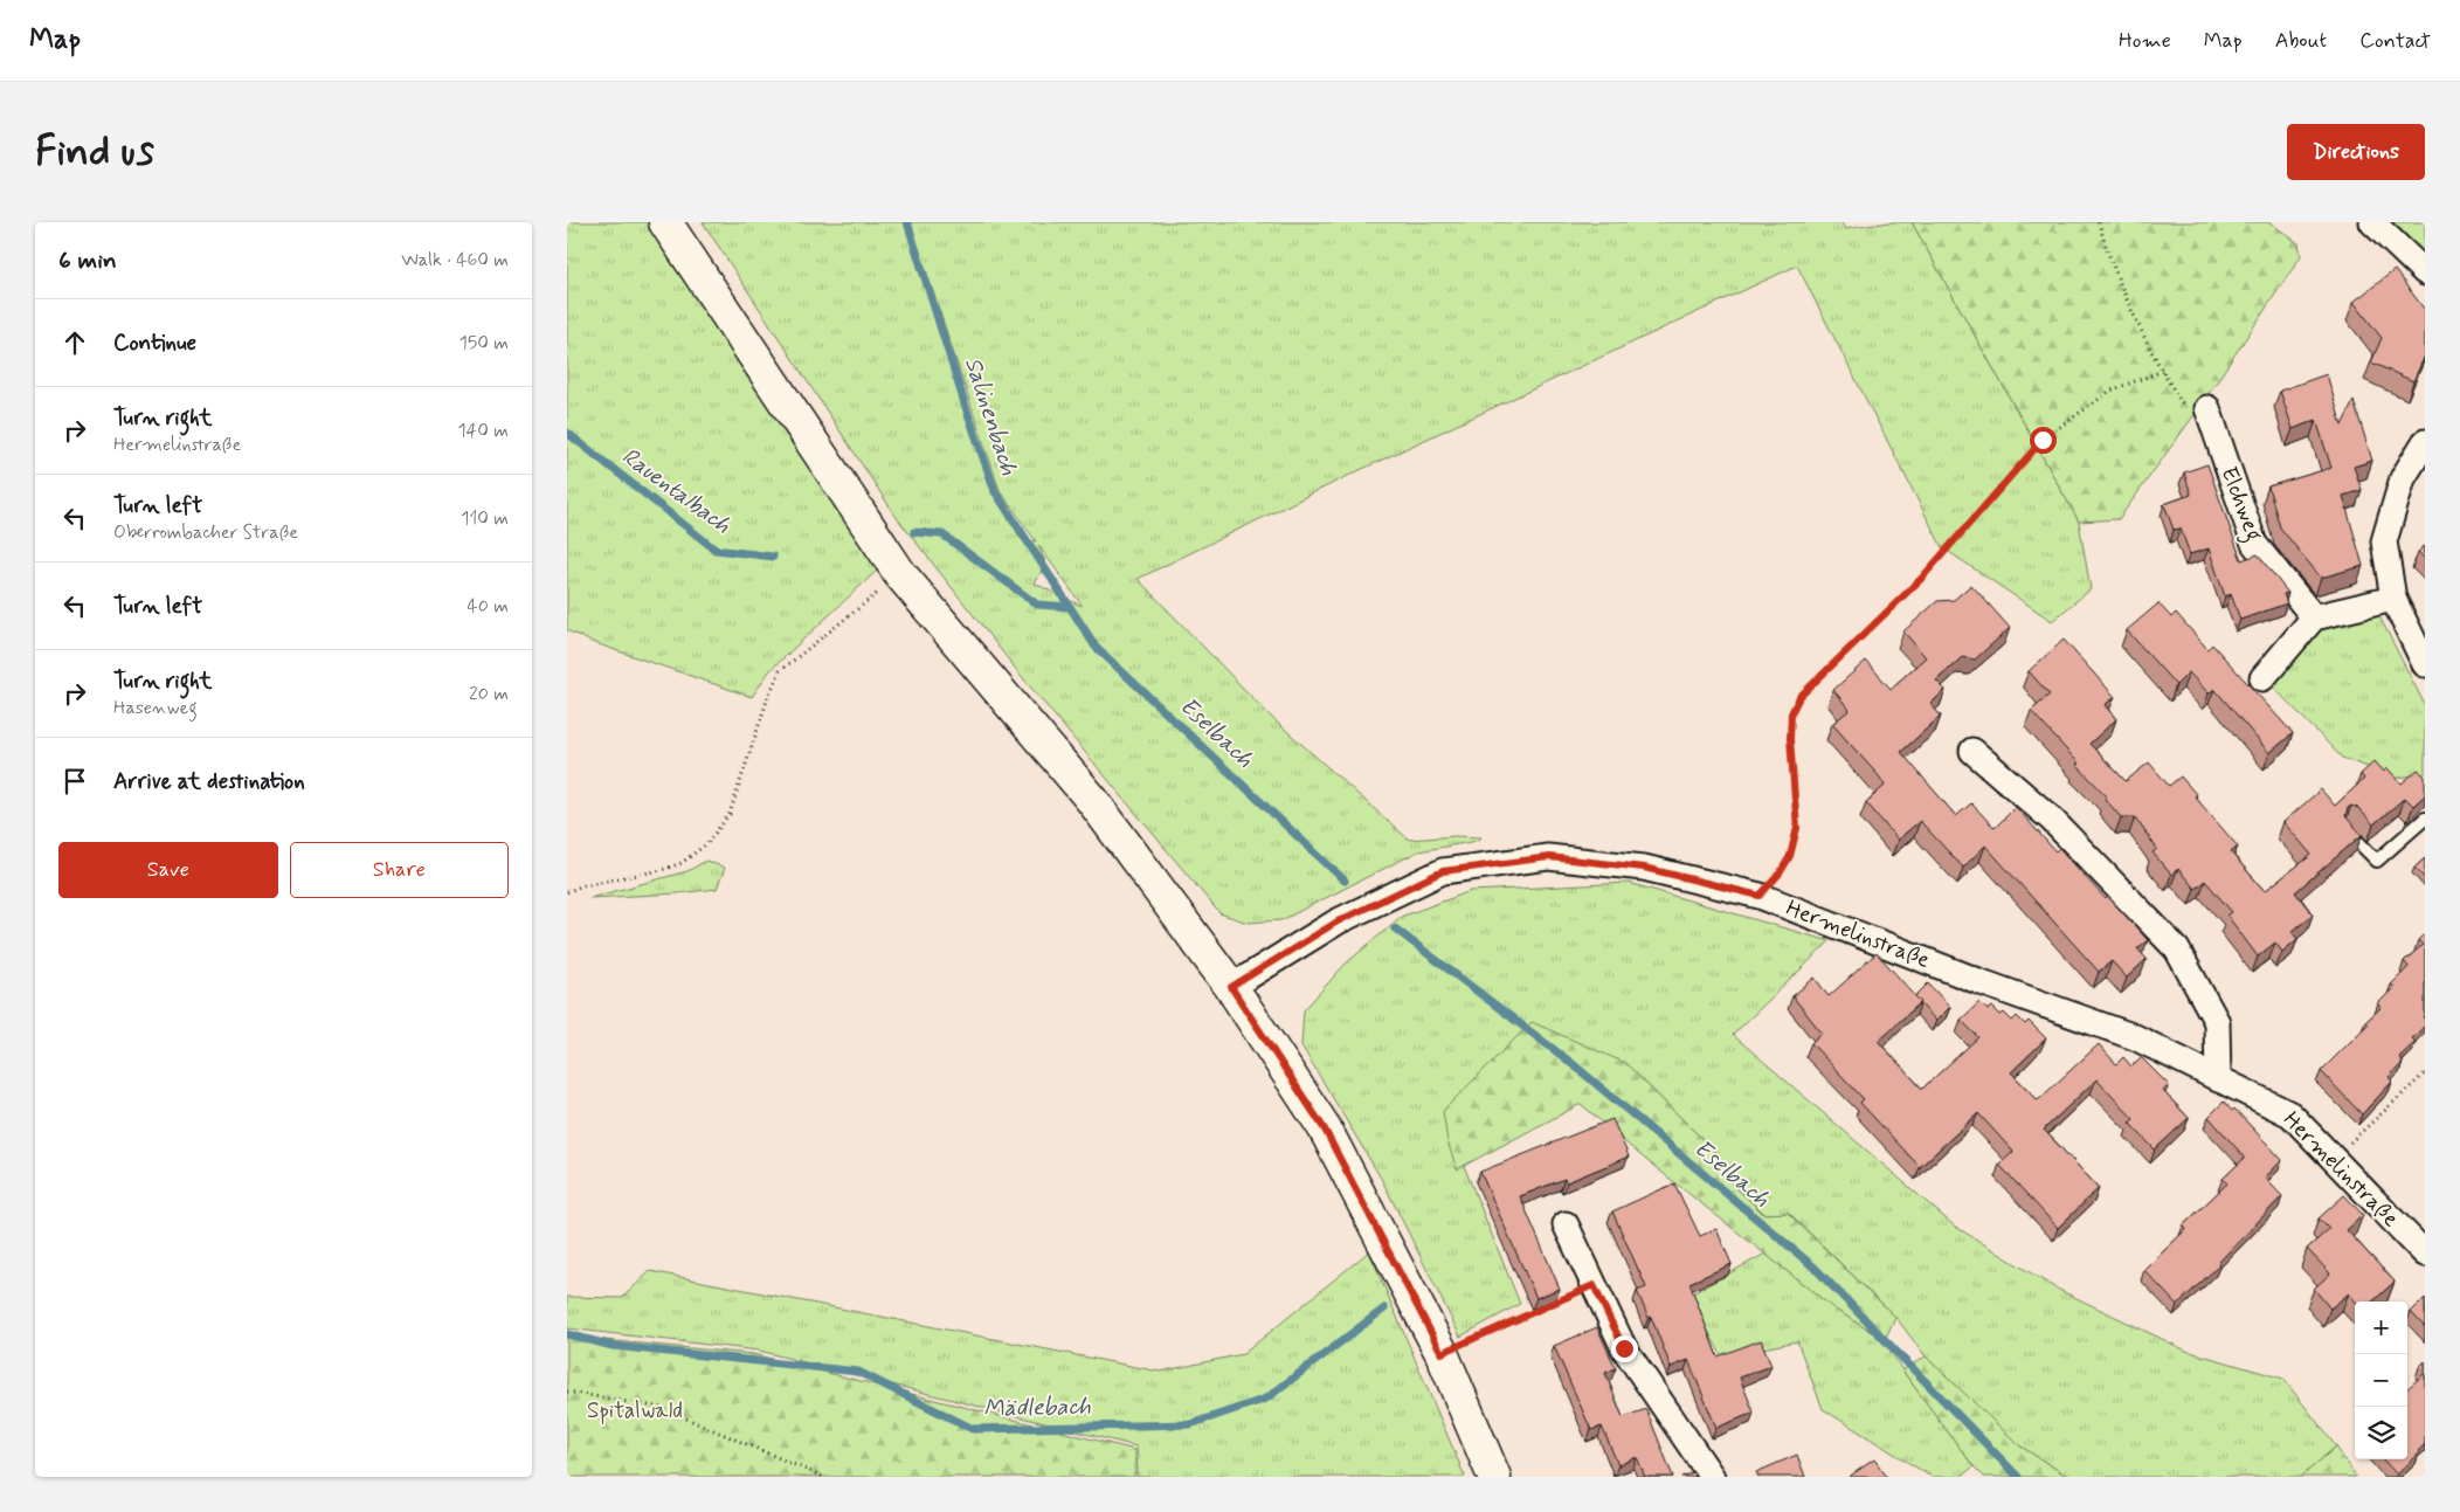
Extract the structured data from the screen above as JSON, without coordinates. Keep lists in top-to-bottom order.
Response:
{
  "streets": {
    "street": ["Elchweg", "Hermelinstraße"]
  },
  "water": [
    "Salinenbach",
    "Rauentalbach",
    "Eselbach",
    "Mädlebach"
  ],
  "parks": ["Spitalwald"],
  "page": {
    "header": "Map",
    "nav": [
      "Home",
      "Map",
      "About",
      "Contact"
    ],
    "buttons": [
      "Directions",
      ["Save", "Share"]
    ],
    "title": "Find us",
    "heading": ["6 min", "Walk · 460 m"],
    "list": [
      ["Continue", "150 m"],
      ["Turn right", "Hermelinstraße", "140 m"],
      ["Turn left", "Oberrombacher Straße", "110 m"],
      ["Turn left", "40 m"],
      ["Turn right", "Hasenweg", "20 m"],
      "Arrive at destination"
    ],
    "map_buttons": ["+", "−"]
  }
}
